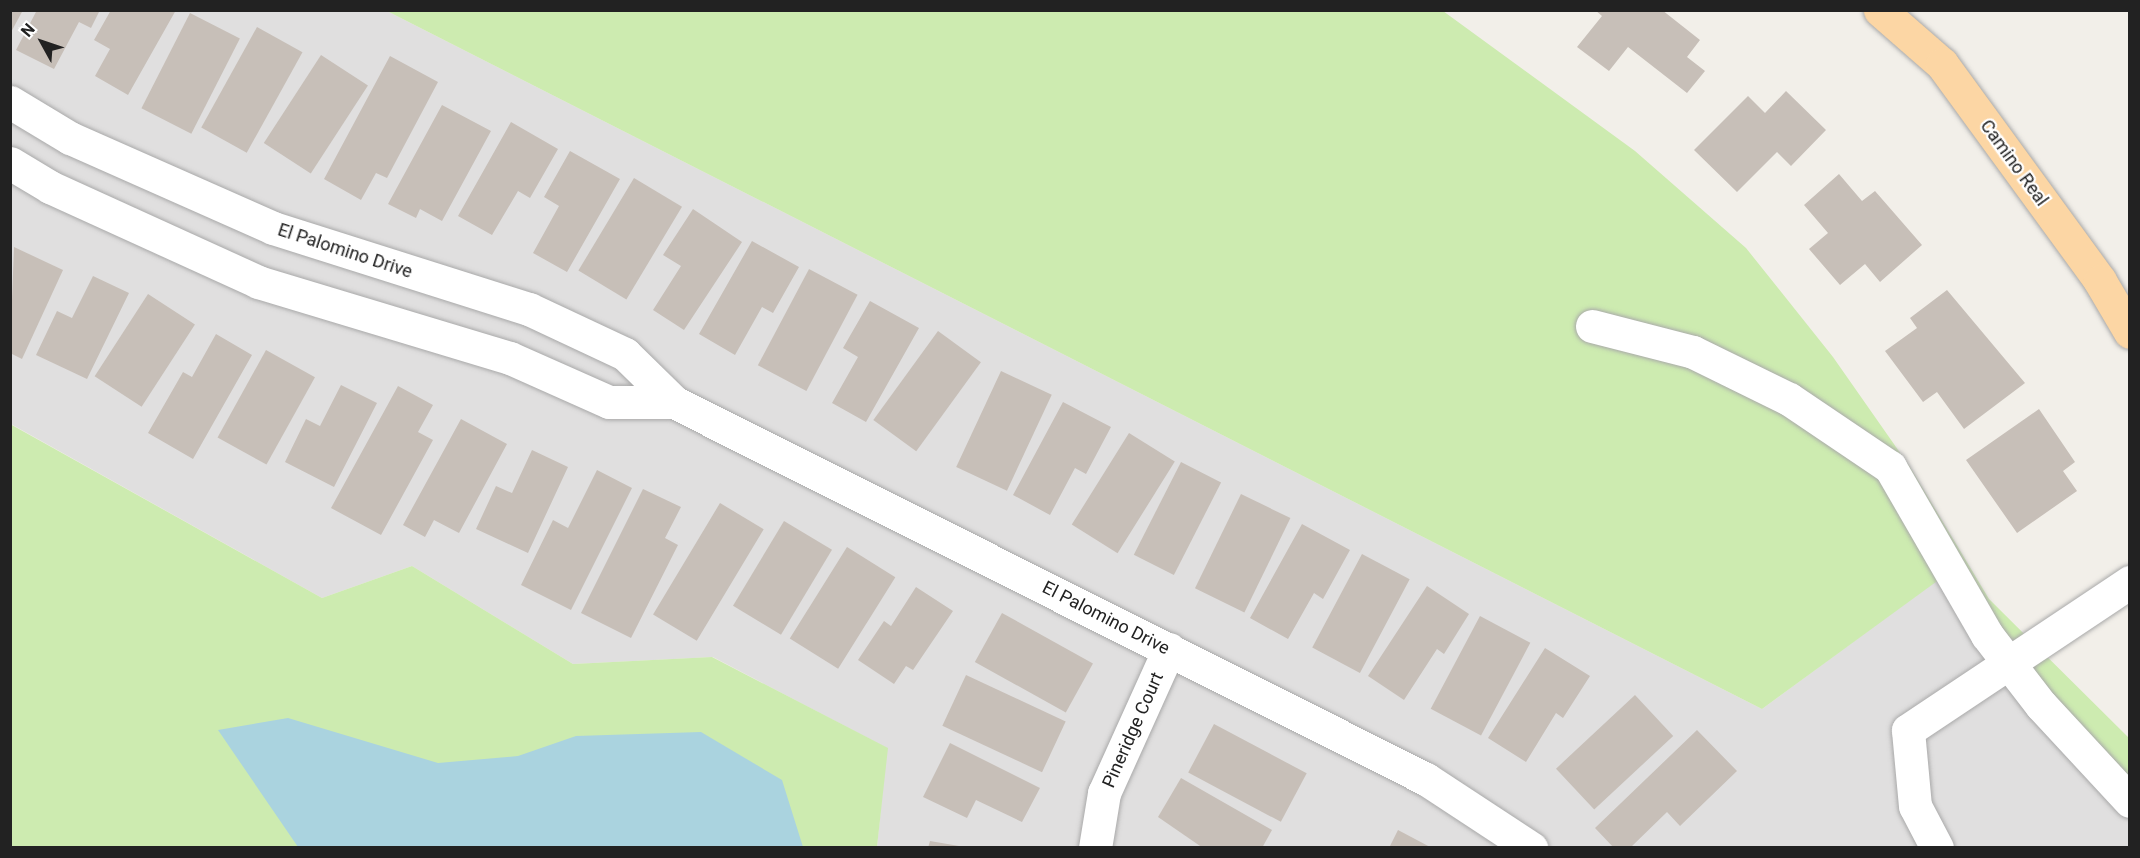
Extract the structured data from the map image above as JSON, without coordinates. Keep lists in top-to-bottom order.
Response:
{
  "streets": {
    "main road": ["Camino Real"],
    "street": ["El Palomino Drive", "Pineridge Court"]
  },
  "crossings": [
    ["El Palomino Drive", "Pineridge Court"]
  ],
  "north": "top left"
}
